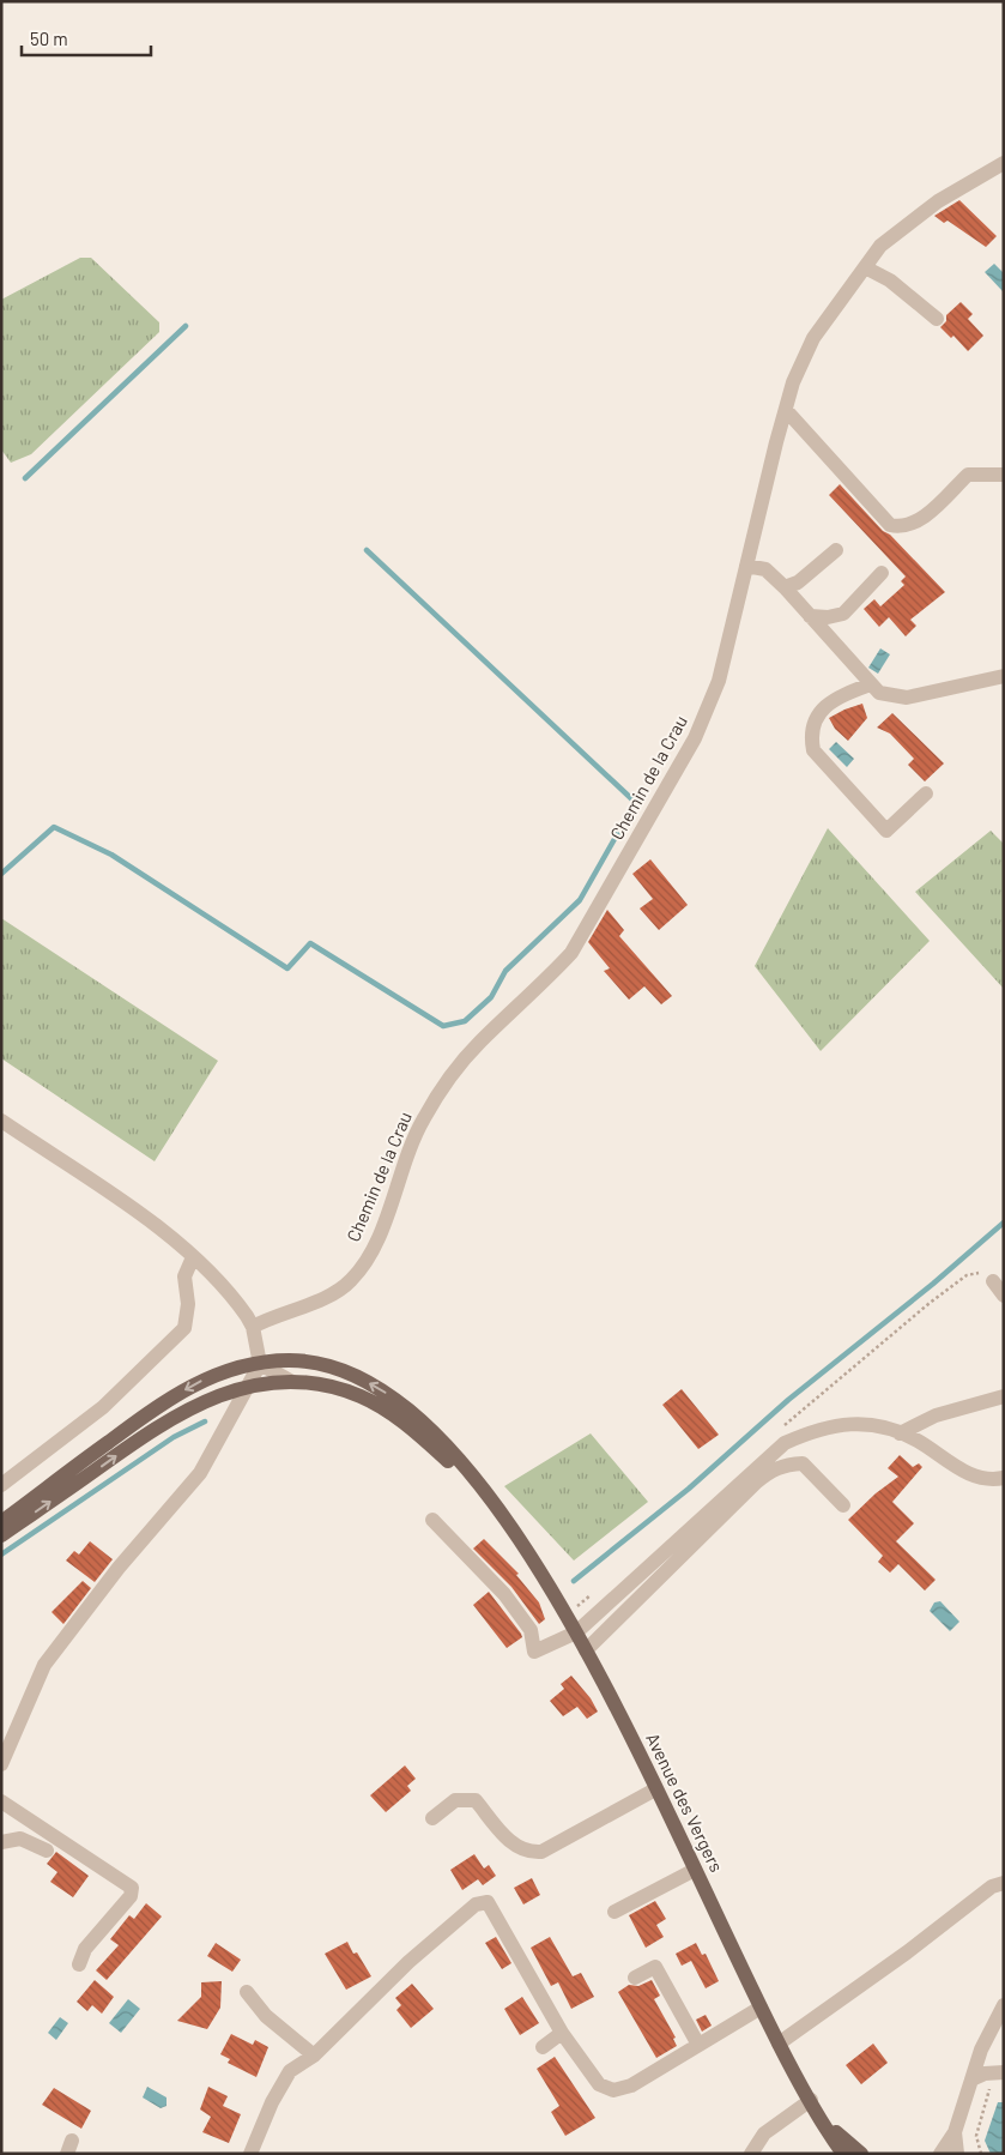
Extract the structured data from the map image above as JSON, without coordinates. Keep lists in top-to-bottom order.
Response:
{
  "streets": {
    "main road": ["Avenue des Vergers"],
    "street": ["Chemin de la Crau"]
  },
  "scale_bar": "50 m"
}
